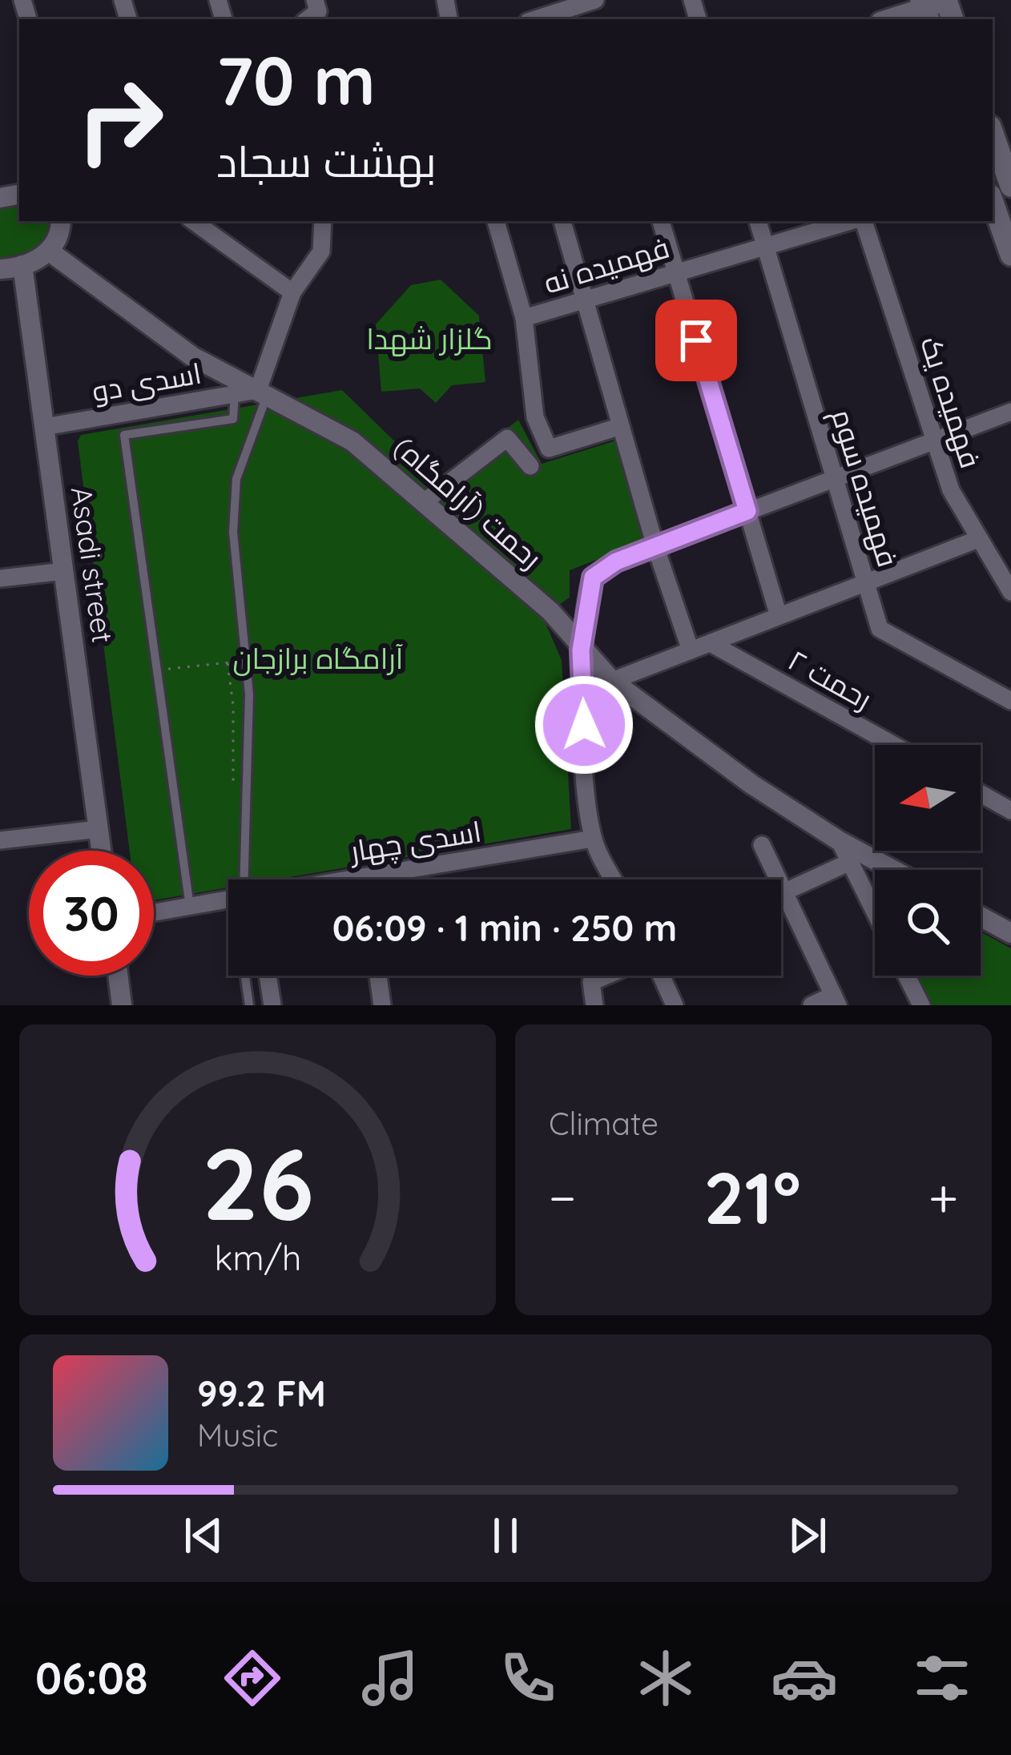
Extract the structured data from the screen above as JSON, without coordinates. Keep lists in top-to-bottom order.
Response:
{
  "streets": {
    "street": [
      "فهمیده نه",
      "اسدی دو",
      "فهمیده یک",
      "فهمیده سوم",
      "رحمت (آرامگاه)",
      "Asadi street",
      "رحمت ۲",
      "اسدی چهار"
    ]
  },
  "crossings": [
    ["فهمیده نه", "فهمیده سوم"],
    ["اسدی دو", "رحمت (آرامگاه)"],
    ["اسدی دو", "Asadi street"]
  ],
  "parks": ["گلزار شهدا", "آرامگاه برازجان"],
  "north": "left",
  "page": {
    "turn": ["70 m", "بهشت سجاد"],
    "limit": "30",
    "trip": "06:09 · 1 min · 250 m",
    "tile": "Climate",
    "heat": ["−", "21°", "+"],
    "song": ["99.2 FM", "Music"],
    "tabs": "06:08",
    "gauge": ["26", "km/h"]
  }
}
